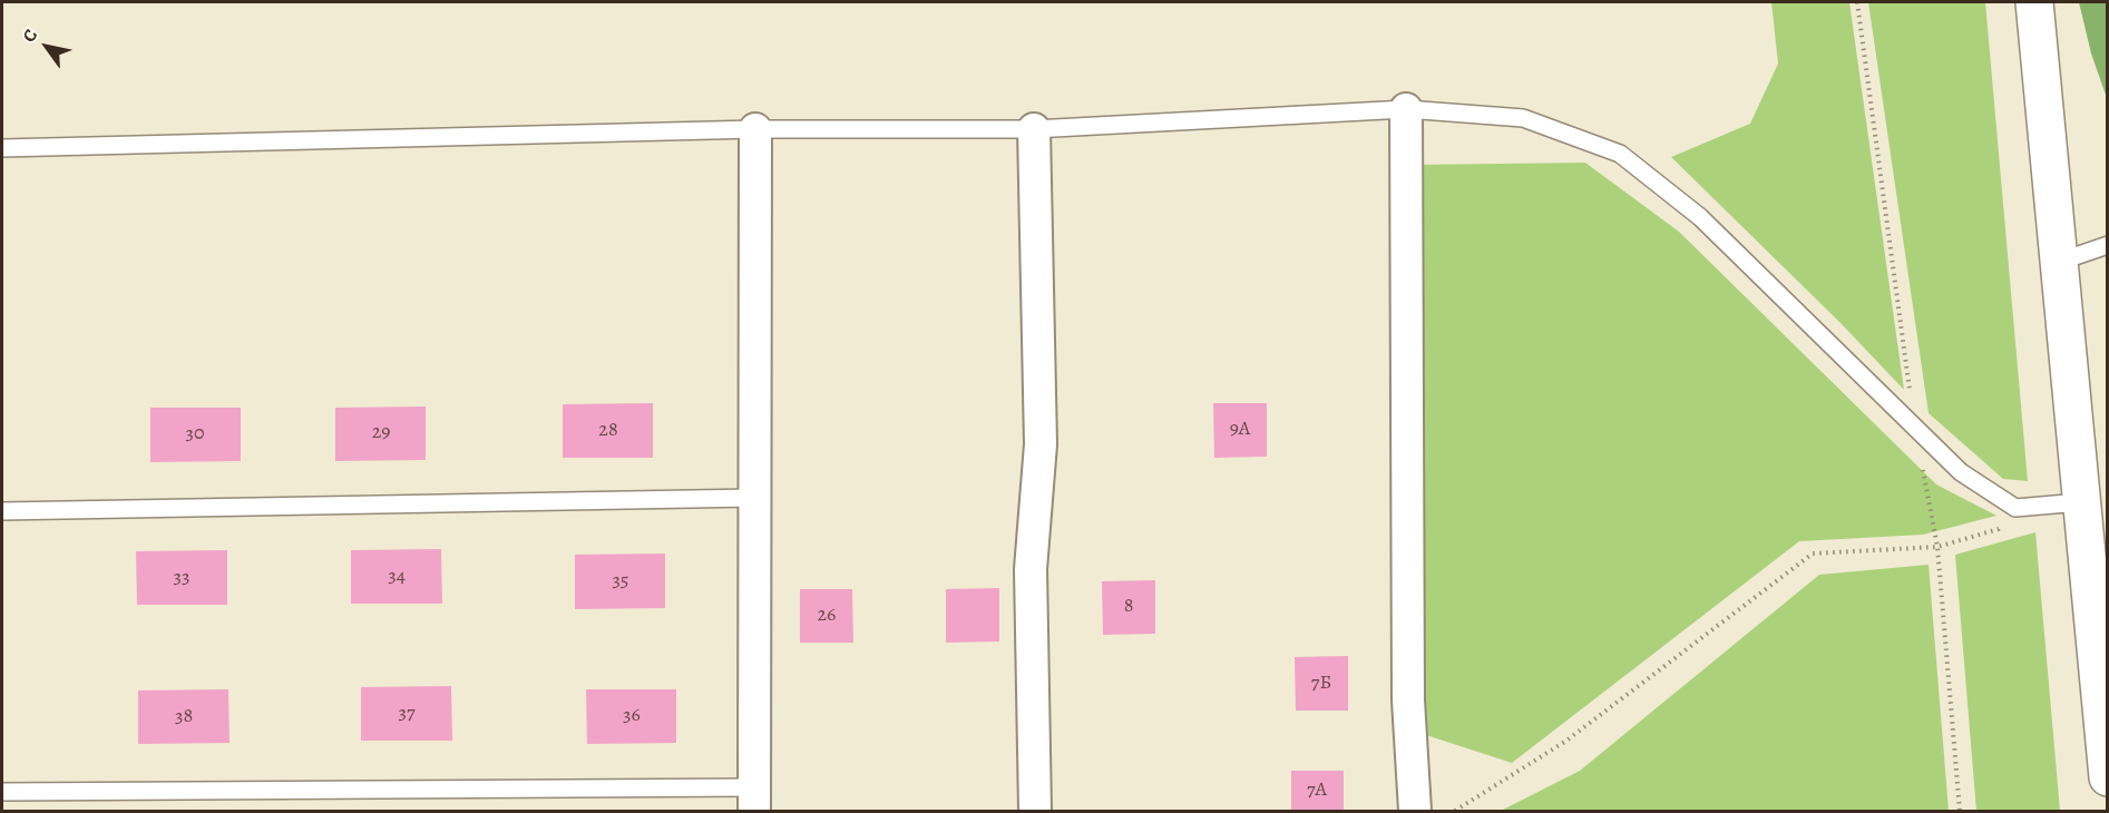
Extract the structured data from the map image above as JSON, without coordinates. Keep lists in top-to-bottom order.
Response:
{
  "house_numbers": [
    "9А",
    "28",
    "29",
    "30",
    "34",
    "33",
    "35",
    "8",
    "26",
    "7Б",
    "37",
    "36",
    "38",
    "7А"
  ],
  "north": "top left"
}
